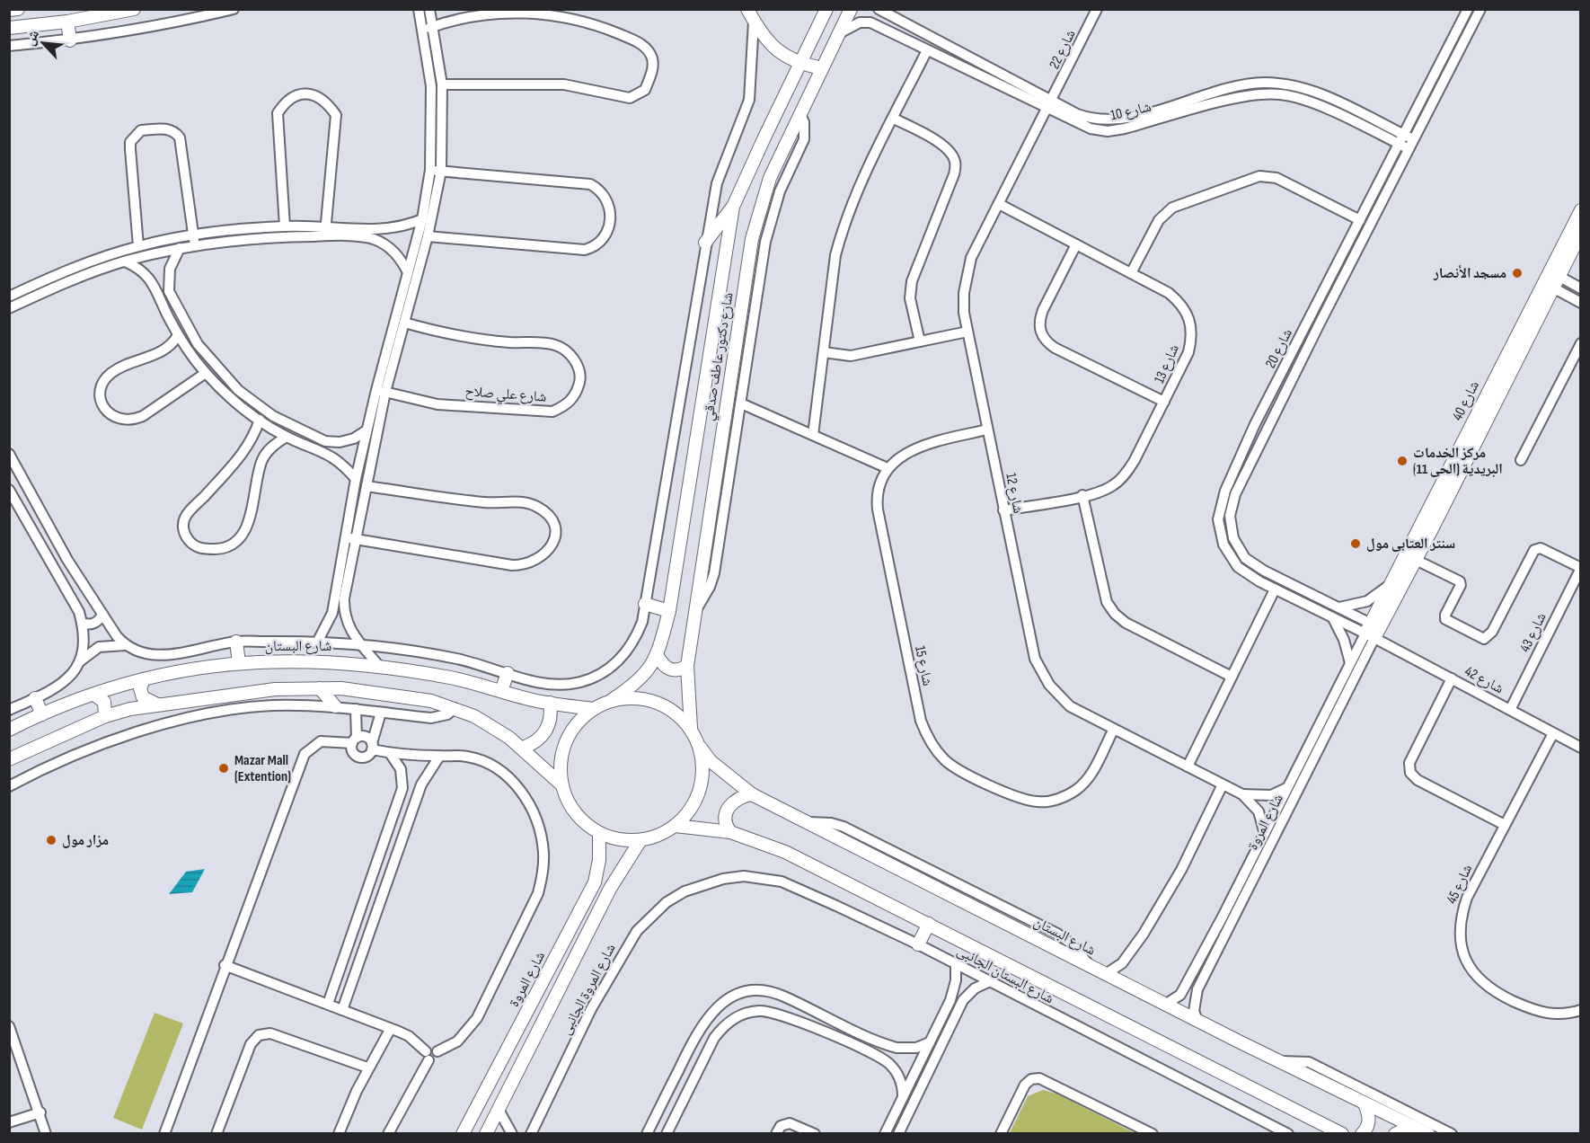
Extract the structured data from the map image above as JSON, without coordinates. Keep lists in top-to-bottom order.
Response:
{
  "streets": {
    "street": [
      "شارع 22",
      "شارع 10",
      "شارع 20",
      "شارع دكتور عاطف صدقي",
      "شارع 13",
      "شارع علي صلاح",
      "شارع 40",
      "شارع 12",
      "شارع 43",
      "شارع البستان",
      "شارع 15",
      "شارع 42",
      "شارع المروة",
      "شارع 45",
      "شارع البستان الجانبى",
      "شارع المروة الجانبى"
    ]
  },
  "crossings": [
    ["شارع 22", "شارع 10"],
    ["شارع 22", "شارع 12"],
    ["شارع 10", "شارع 20"],
    ["شارع 10", "شارع دكتور عاطف صدقي"],
    ["شارع 10", "شارع 12"],
    ["شارع 20", "شارع 40"],
    ["شارع 20", "شارع 42"],
    ["شارع 20", "شارع المروة"],
    ["شارع دكتور عاطف صدقي", "شارع البستان"],
    ["شارع دكتور عاطف صدقي", "شارع المروة"],
    ["شارع 13", "شارع 12"],
    ["شارع 40", "شارع 42"],
    ["شارع 40", "شارع المروة"],
    ["شارع 12", "شارع 15"],
    ["شارع 12", "شارع المروة"],
    ["شارع 43", "شارع 42"],
    ["شارع البستان", "شارع المروة"],
    ["شارع 42", "شارع المروة"],
    ["شارع 42", "شارع 45"],
    ["شارع البستان الجانبى", "شارع المروة الجانبى"]
  ],
  "places": [
    "مسجد الأنصار",
    "مركز الخدمات البريدية (الحى 11)",
    "سنتر العتابى مول",
    "Mazar Mall (Extention)",
    "مزار مول"
  ],
  "north": "top left"
}
